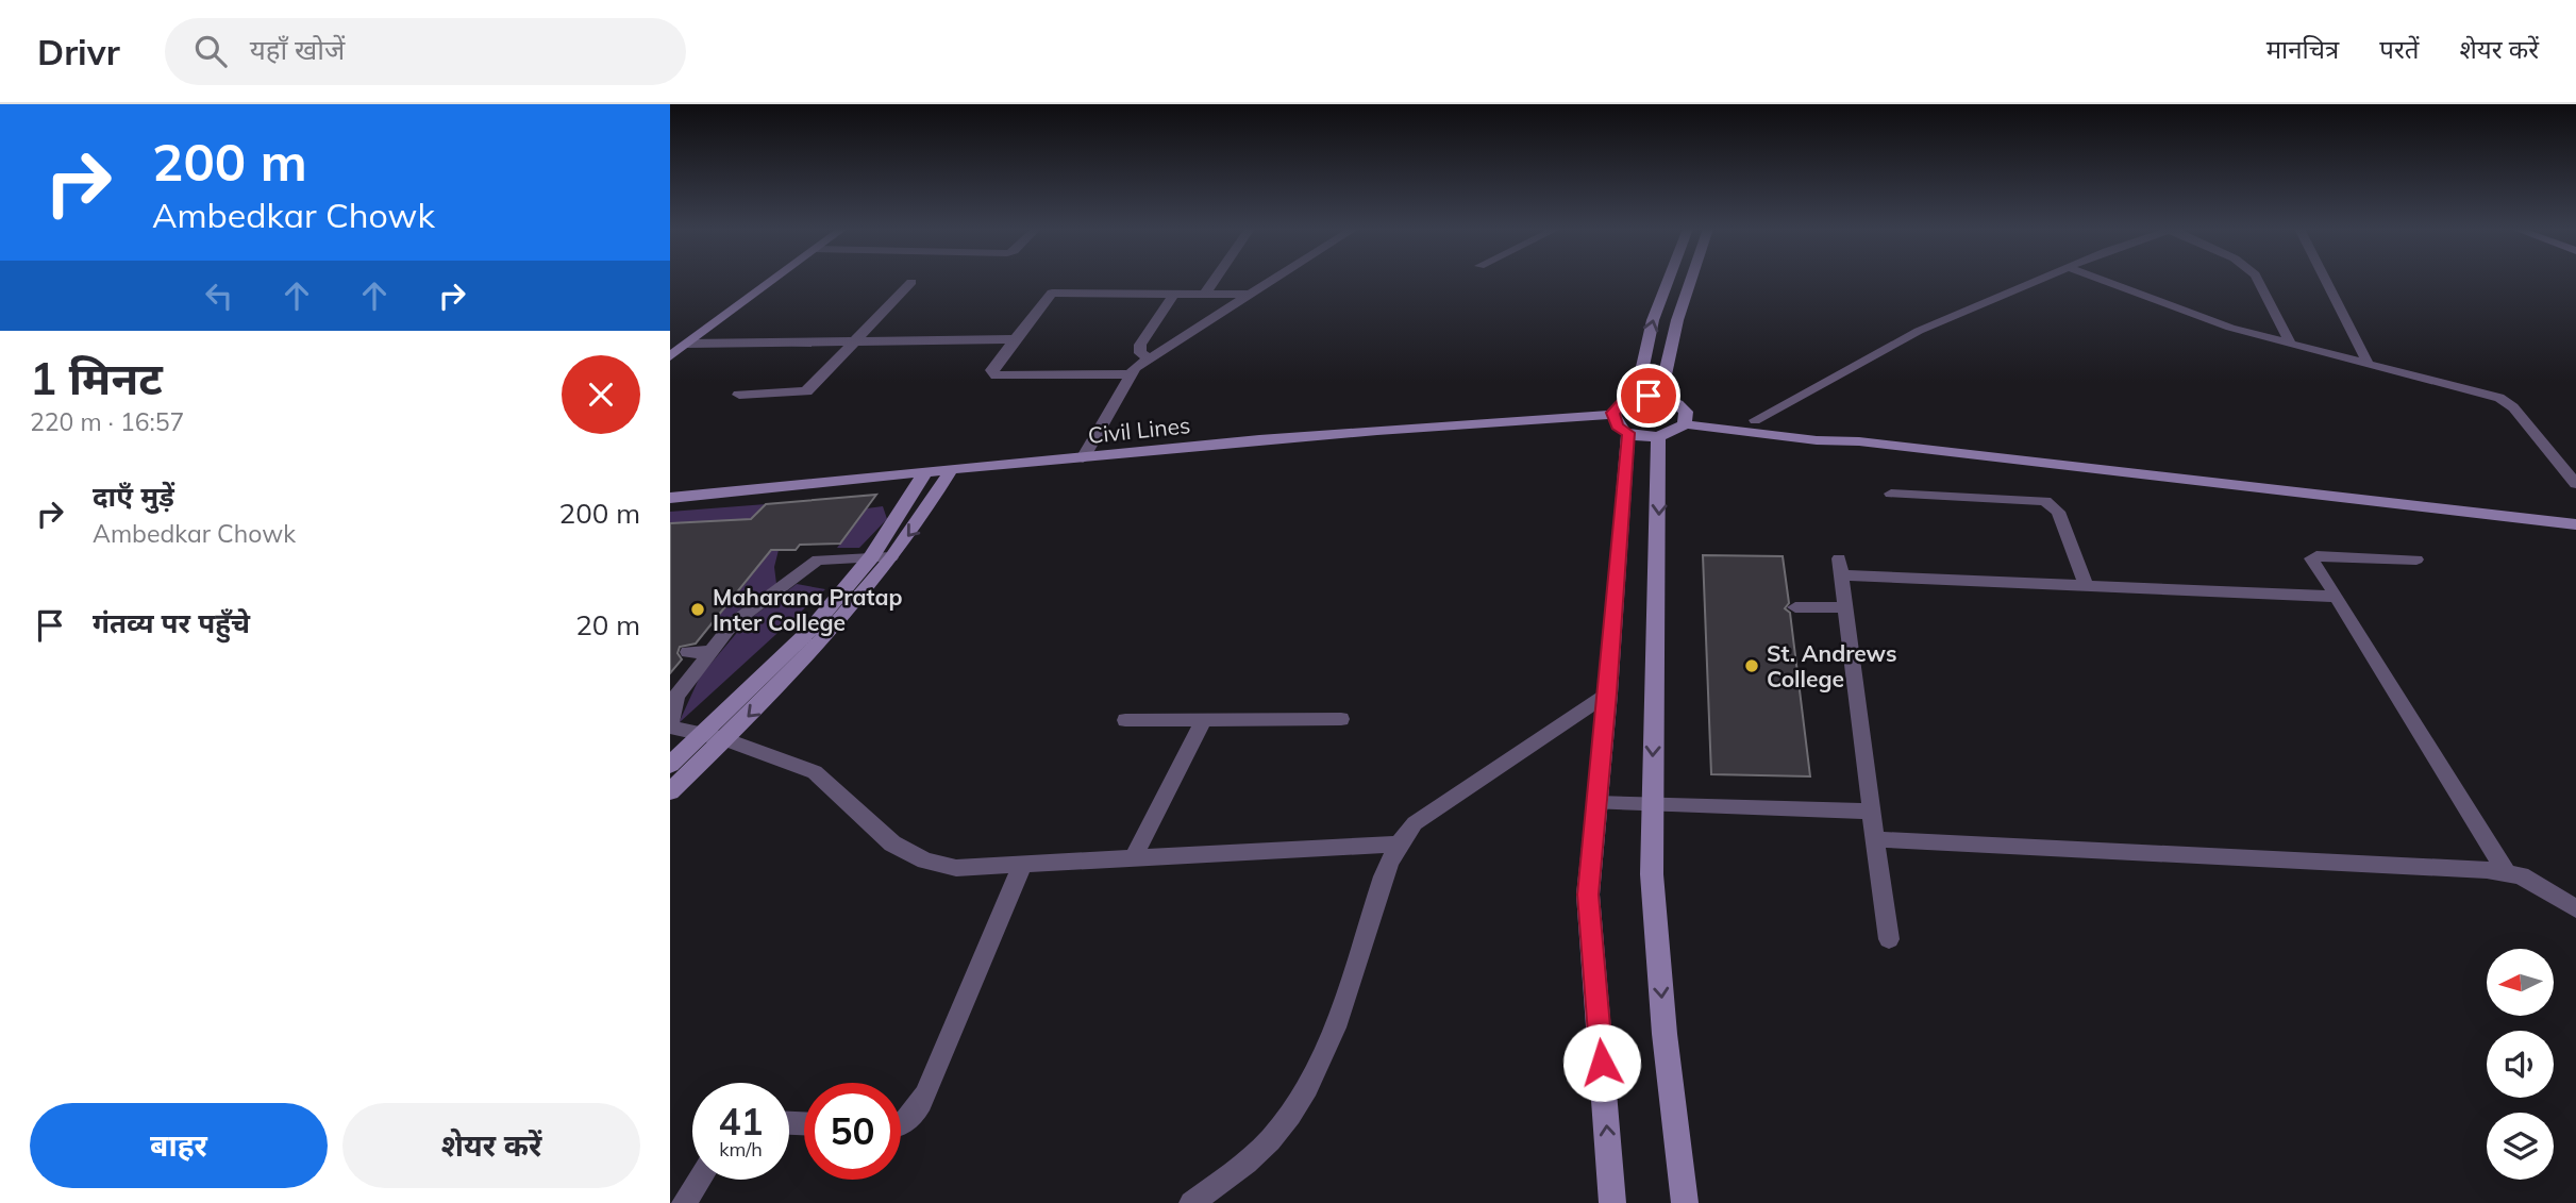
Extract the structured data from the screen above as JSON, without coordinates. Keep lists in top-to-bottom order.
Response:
{
  "streets": {
    "main road": ["Civil Lines"]
  },
  "places": ["Maharana Pratap Inter College", "St. Andrews College"],
  "north": "left",
  "page": {
    "header": "Drivr",
    "search": "यहाँ खोजें",
    "nav": ["मानचित्र", "परतें", "शेयर करें"],
    "turn": ["200 m", "Ambedkar Chowk"],
    "heading": ["1 मिनट", "220 m · 16:57"],
    "list": [
      {
        "name": "दाएँ मुड़ें",
        "note": "Ambedkar Chowk",
        "value": "200 m"
      },
      {
        "name": "गंतव्य पर पहुँचे",
        "value": "20 m"
      }
    ],
    "speed": "41 km/h",
    "limit": "50",
    "buttons": ["बाहर", "शेयर करें"]
  }
}
